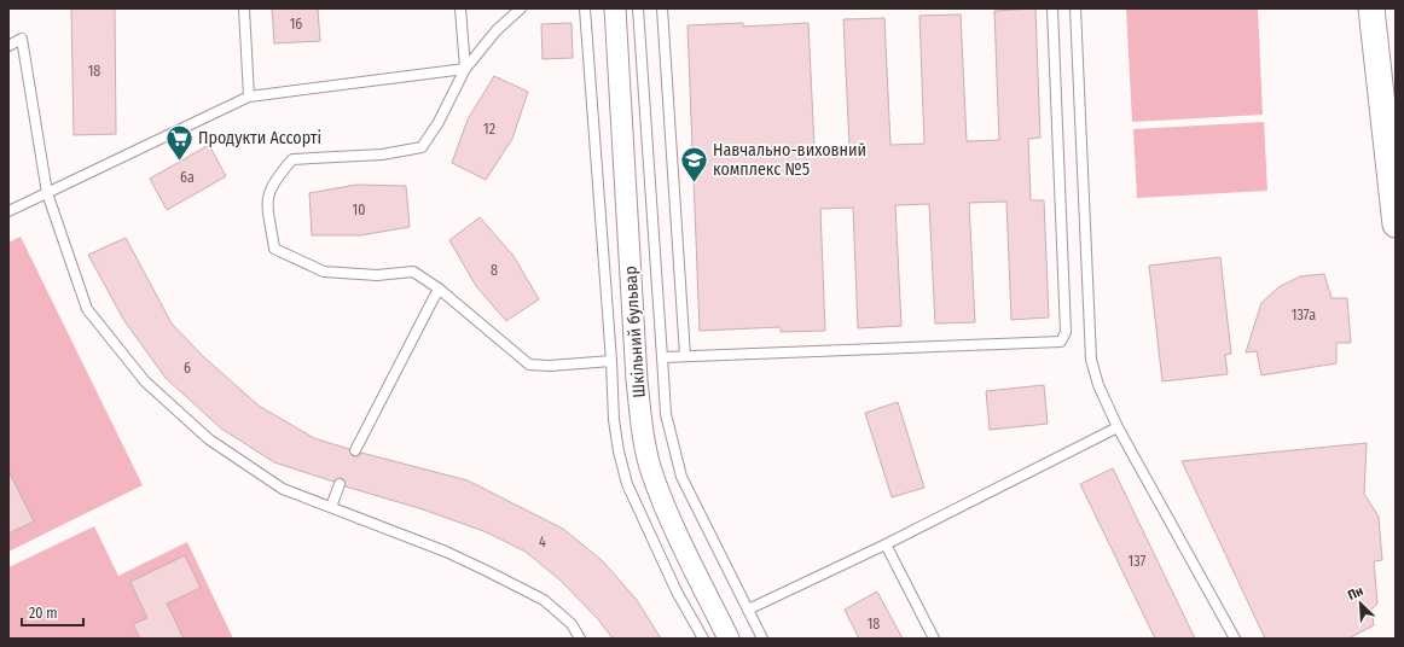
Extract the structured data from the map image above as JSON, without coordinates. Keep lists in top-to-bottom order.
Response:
{
  "streets": {
    "street": ["Шкільний бульвар"]
  },
  "places": {
    "supermarket": ["Продукти Ассорті"],
    "school or university": ["Навчально-виховний комплекс №5"]
  },
  "house_numbers": [
    "16",
    "18",
    "12",
    "6а",
    "10",
    "8",
    "137а",
    "6",
    "4",
    "137",
    "18"
  ],
  "scale_bar": "20 m",
  "north": "top left"
}
